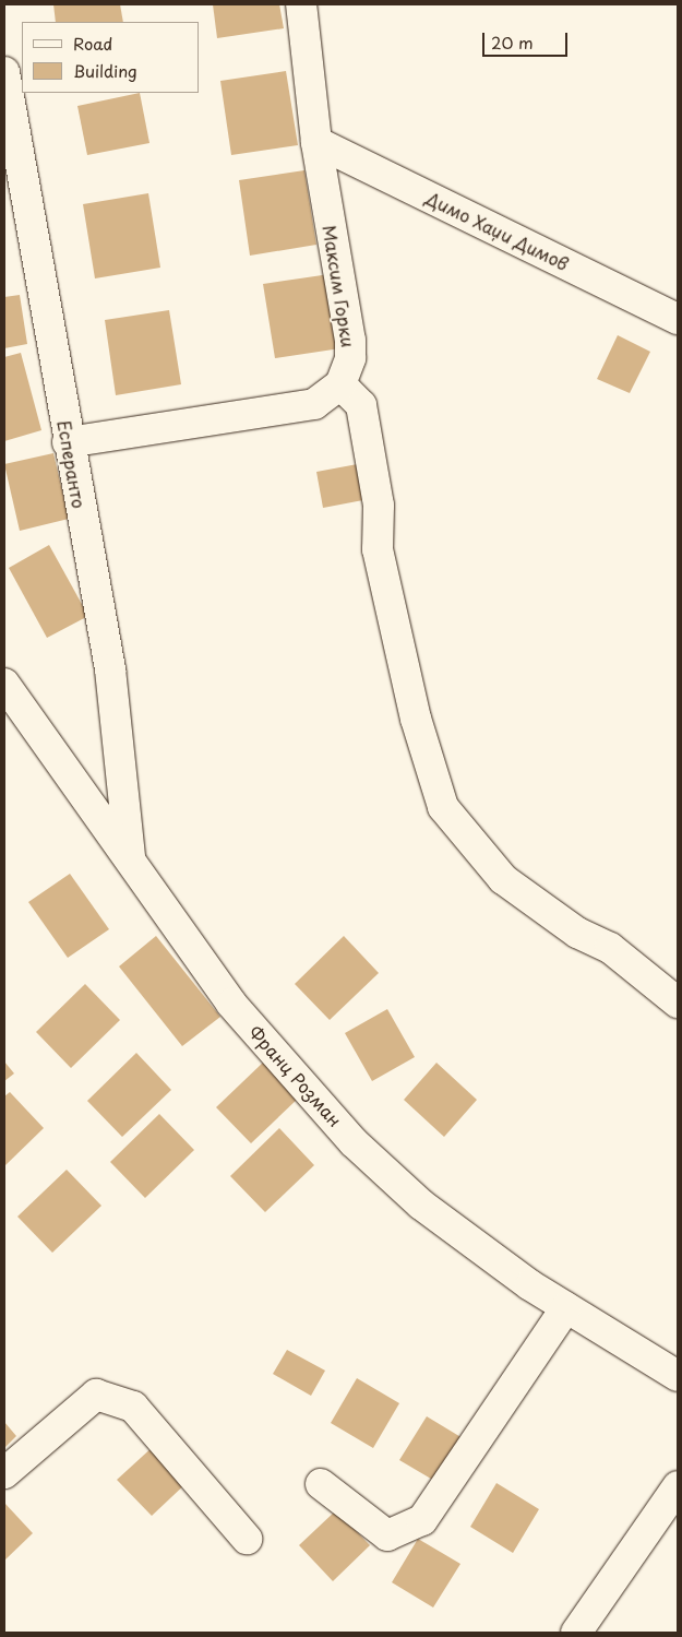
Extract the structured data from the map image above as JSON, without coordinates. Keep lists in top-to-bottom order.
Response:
{
  "streets": {
    "street": [
      "Димо Хаџи Димов",
      "Максим Горки",
      "Есперанто",
      "Франц Розман"
    ]
  },
  "crossings": [
    ["Димо Хаџи Димов", "Максим Горки"],
    ["Есперанто", "Франц Розман"]
  ],
  "legend": ["Road", "Building"],
  "scale_bar": "20 m"
}
